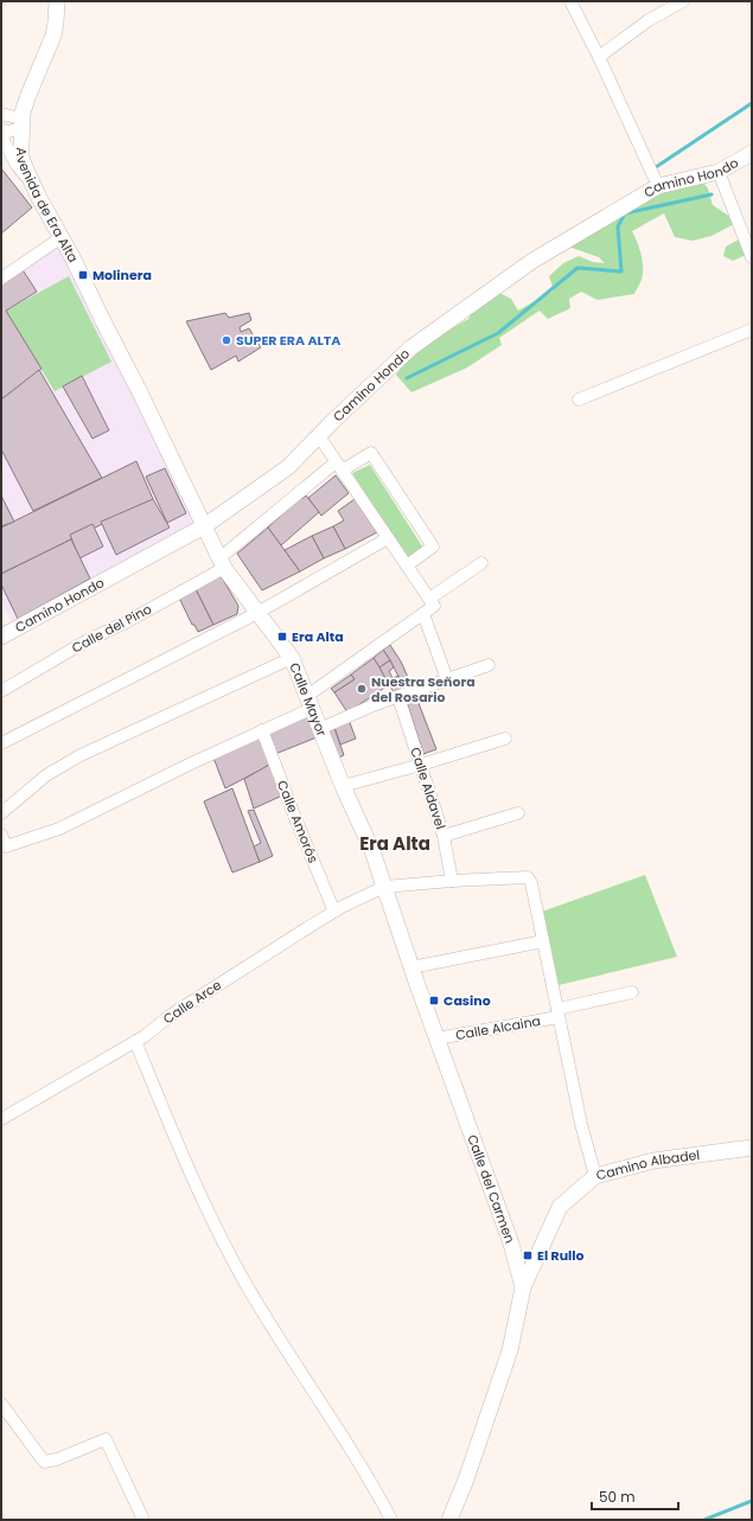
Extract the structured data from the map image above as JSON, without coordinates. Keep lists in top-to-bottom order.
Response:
{
  "streets": {
    "main road": [
      "Camino Hondo",
      "Avenida de Era Alta",
      "Calle Mayor",
      "Camino Albadel",
      "Calle del Carmen"
    ],
    "street": [
      "Calle del Pino",
      "Calle Aldavel",
      "Calle Amorós",
      "Calle Arce",
      "Calle Alcaina"
    ]
  },
  "crossings": [
    ["Camino Hondo", "Avenida de Era Alta"],
    ["Camino Hondo", "Calle Mayor"],
    ["Avenida de Era Alta", "Calle Mayor"],
    ["Calle del Pino", "Calle Mayor"],
    ["Calle Mayor", "Calle Arce"],
    ["Calle Mayor", "Calle del Carmen"],
    ["Calle Amorós", "Calle Arce"],
    ["Calle Arce", "Calle del Carmen"],
    ["Calle Alcaina", "Calle del Carmen"],
    ["Camino Albadel", "Calle del Carmen"]
  ],
  "districts": ["Era Alta"],
  "places": {
    "transit": [
      "Molinera",
      "Era Alta",
      "Casino",
      "El Rullo"
    ],
    "other": ["SUPER ERA ALTA", "Nuestra Señora del Rosario"]
  },
  "scale_bar": "50 m"
}
